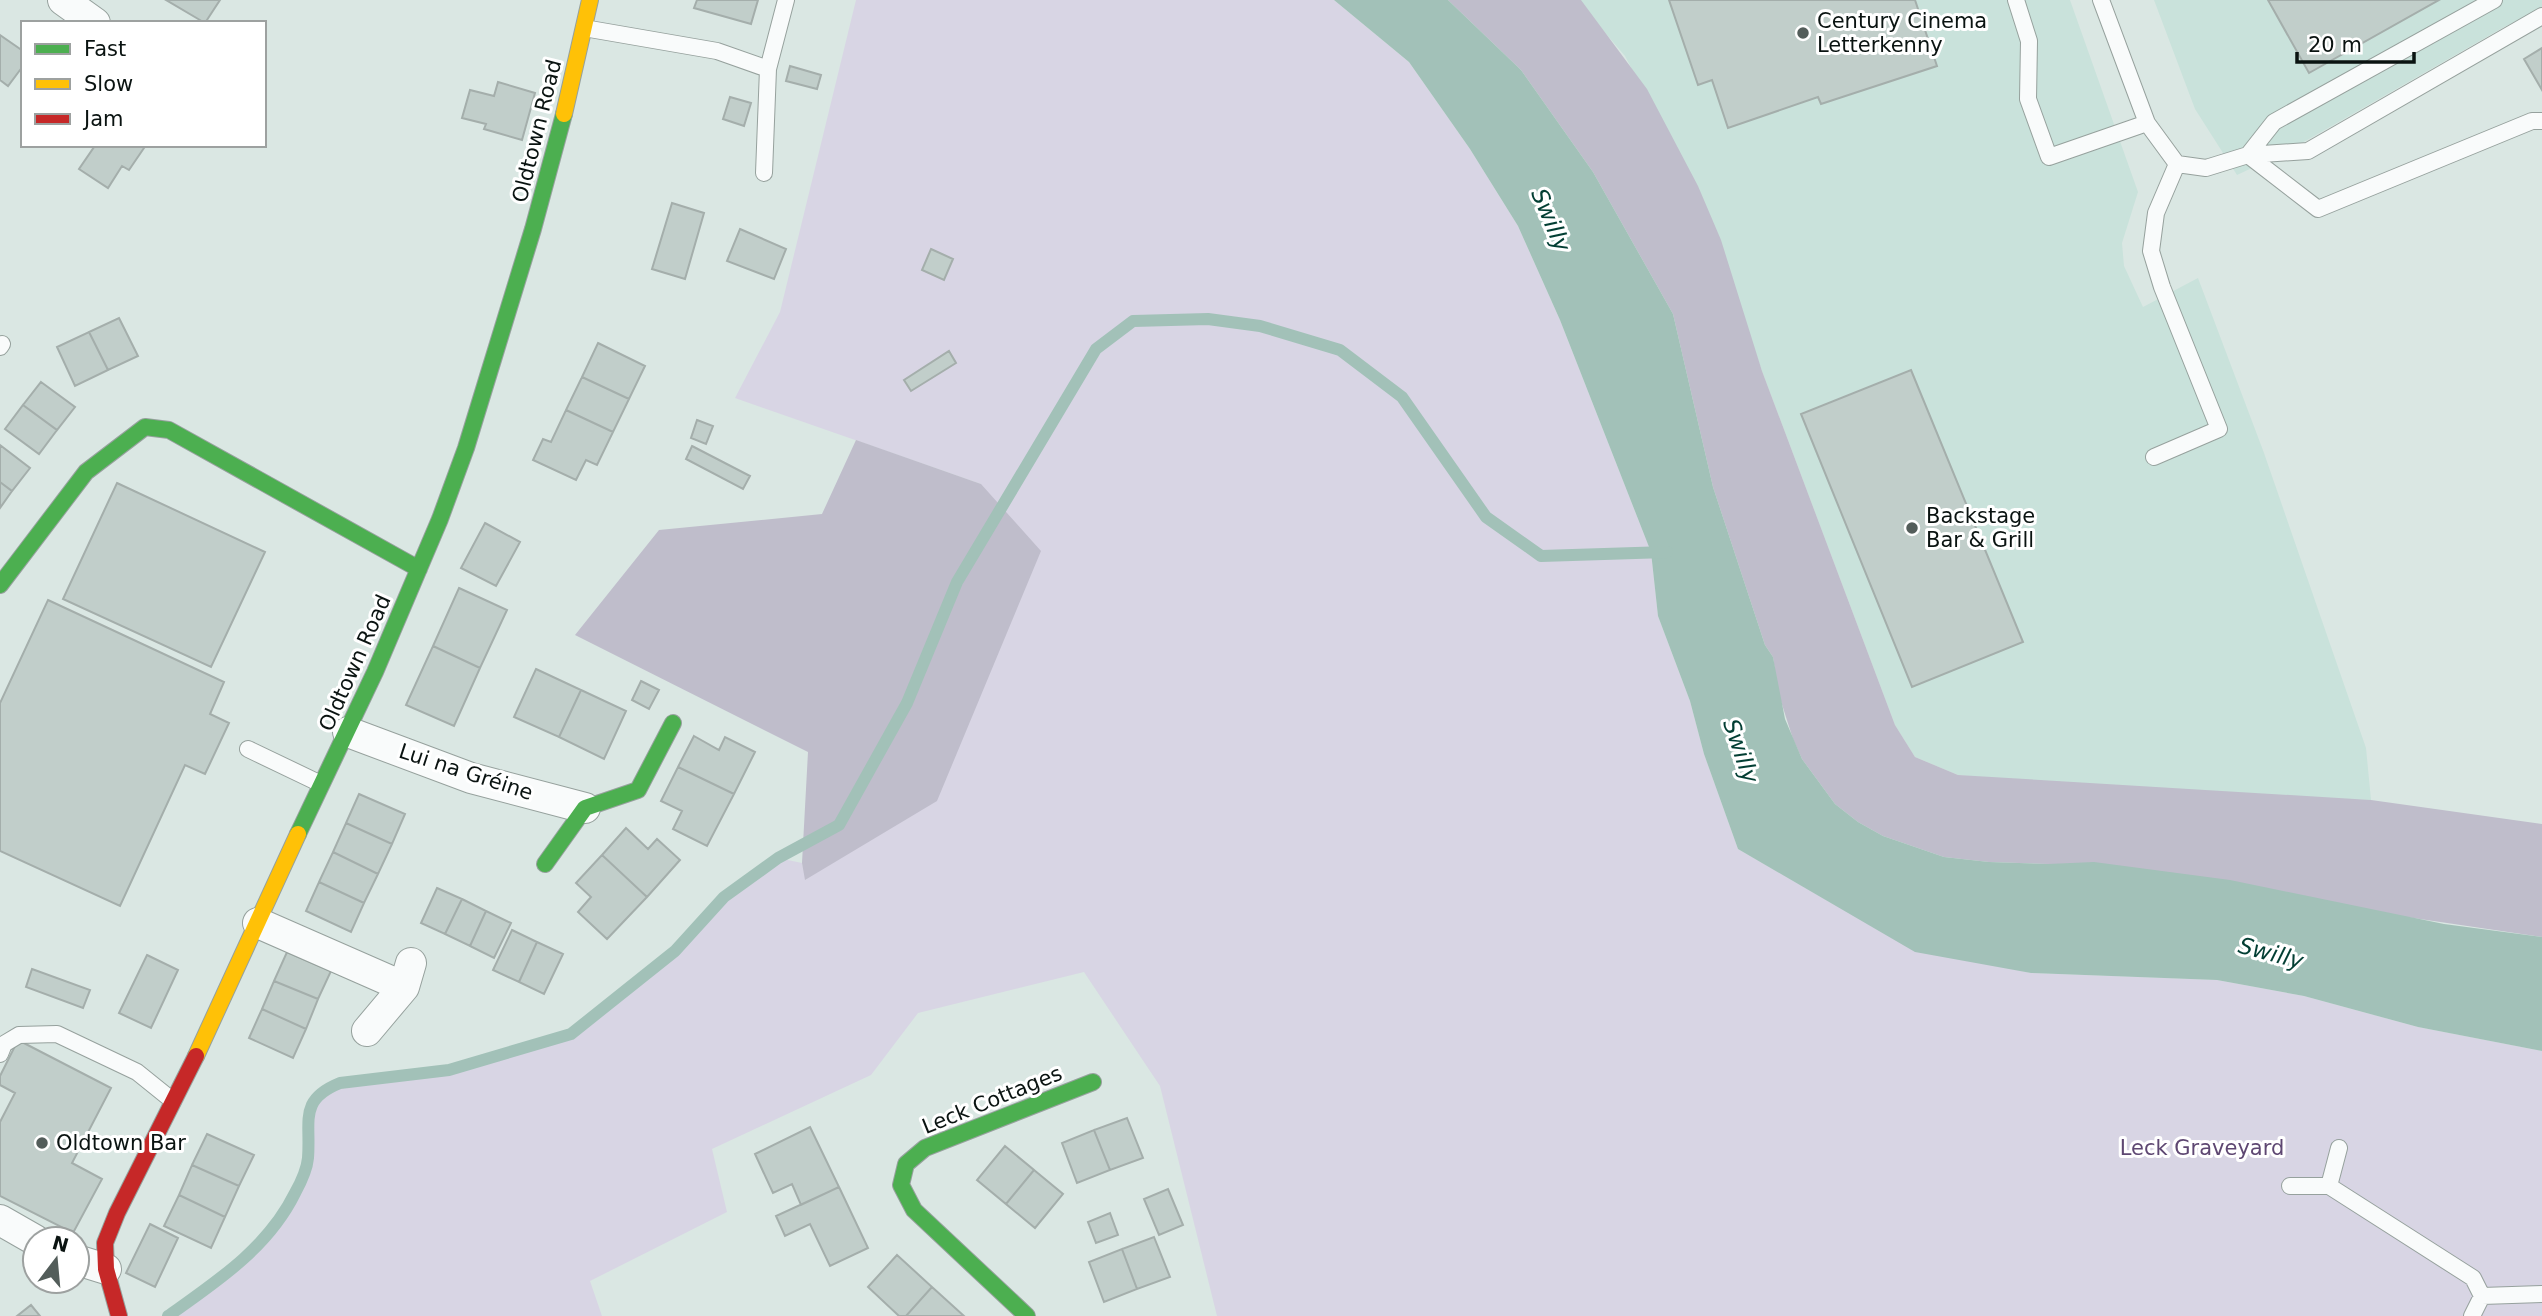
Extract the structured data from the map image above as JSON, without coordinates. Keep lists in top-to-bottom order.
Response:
{
  "streets": {
    "street": ["Oldtown Road", "Lui na Gréine", "Leck Cottages"]
  },
  "crossings": [
    ["Oldtown Road", "Lui na Gréine"]
  ],
  "water": ["Swilly"],
  "parks": ["Leck Graveyard"],
  "places": ["Century Cinema Letterkenny", "Backstage Bar & Grill", "Oldtown Bar"],
  "legend": ["Fast", "Slow", "Jam"],
  "scale_bar": "20 m",
  "north": "top"
}
